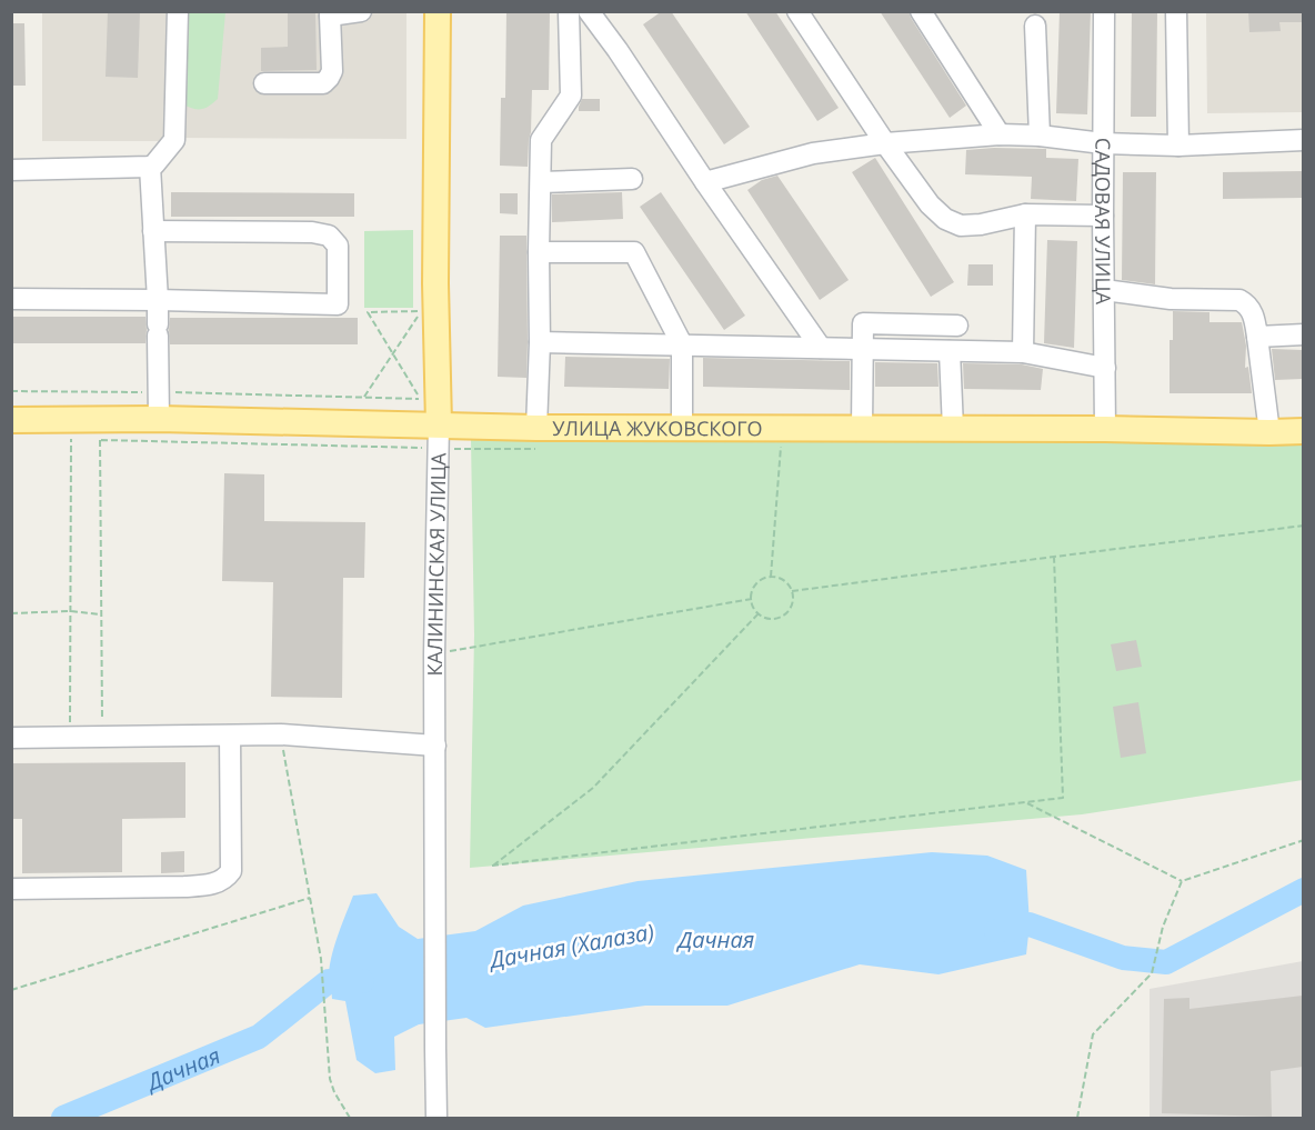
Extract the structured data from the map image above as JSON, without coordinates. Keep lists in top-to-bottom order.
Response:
{
  "streets": {
    "main road": ["УЛИЦА ЖУКОВСКОГО", "КАЛИНИНСКАЯ УЛИЦА"],
    "street": ["САДОВАЯ УЛИЦА"]
  },
  "crossings": [
    ["САДОВАЯ УЛИЦА", "УЛИЦА ЖУКОВСКОГО"],
    ["УЛИЦА ЖУКОВСКОГО", "КАЛИНИНСКАЯ УЛИЦА"]
  ],
  "water": ["Дачная", "Дачная (Халаза)"]
}
